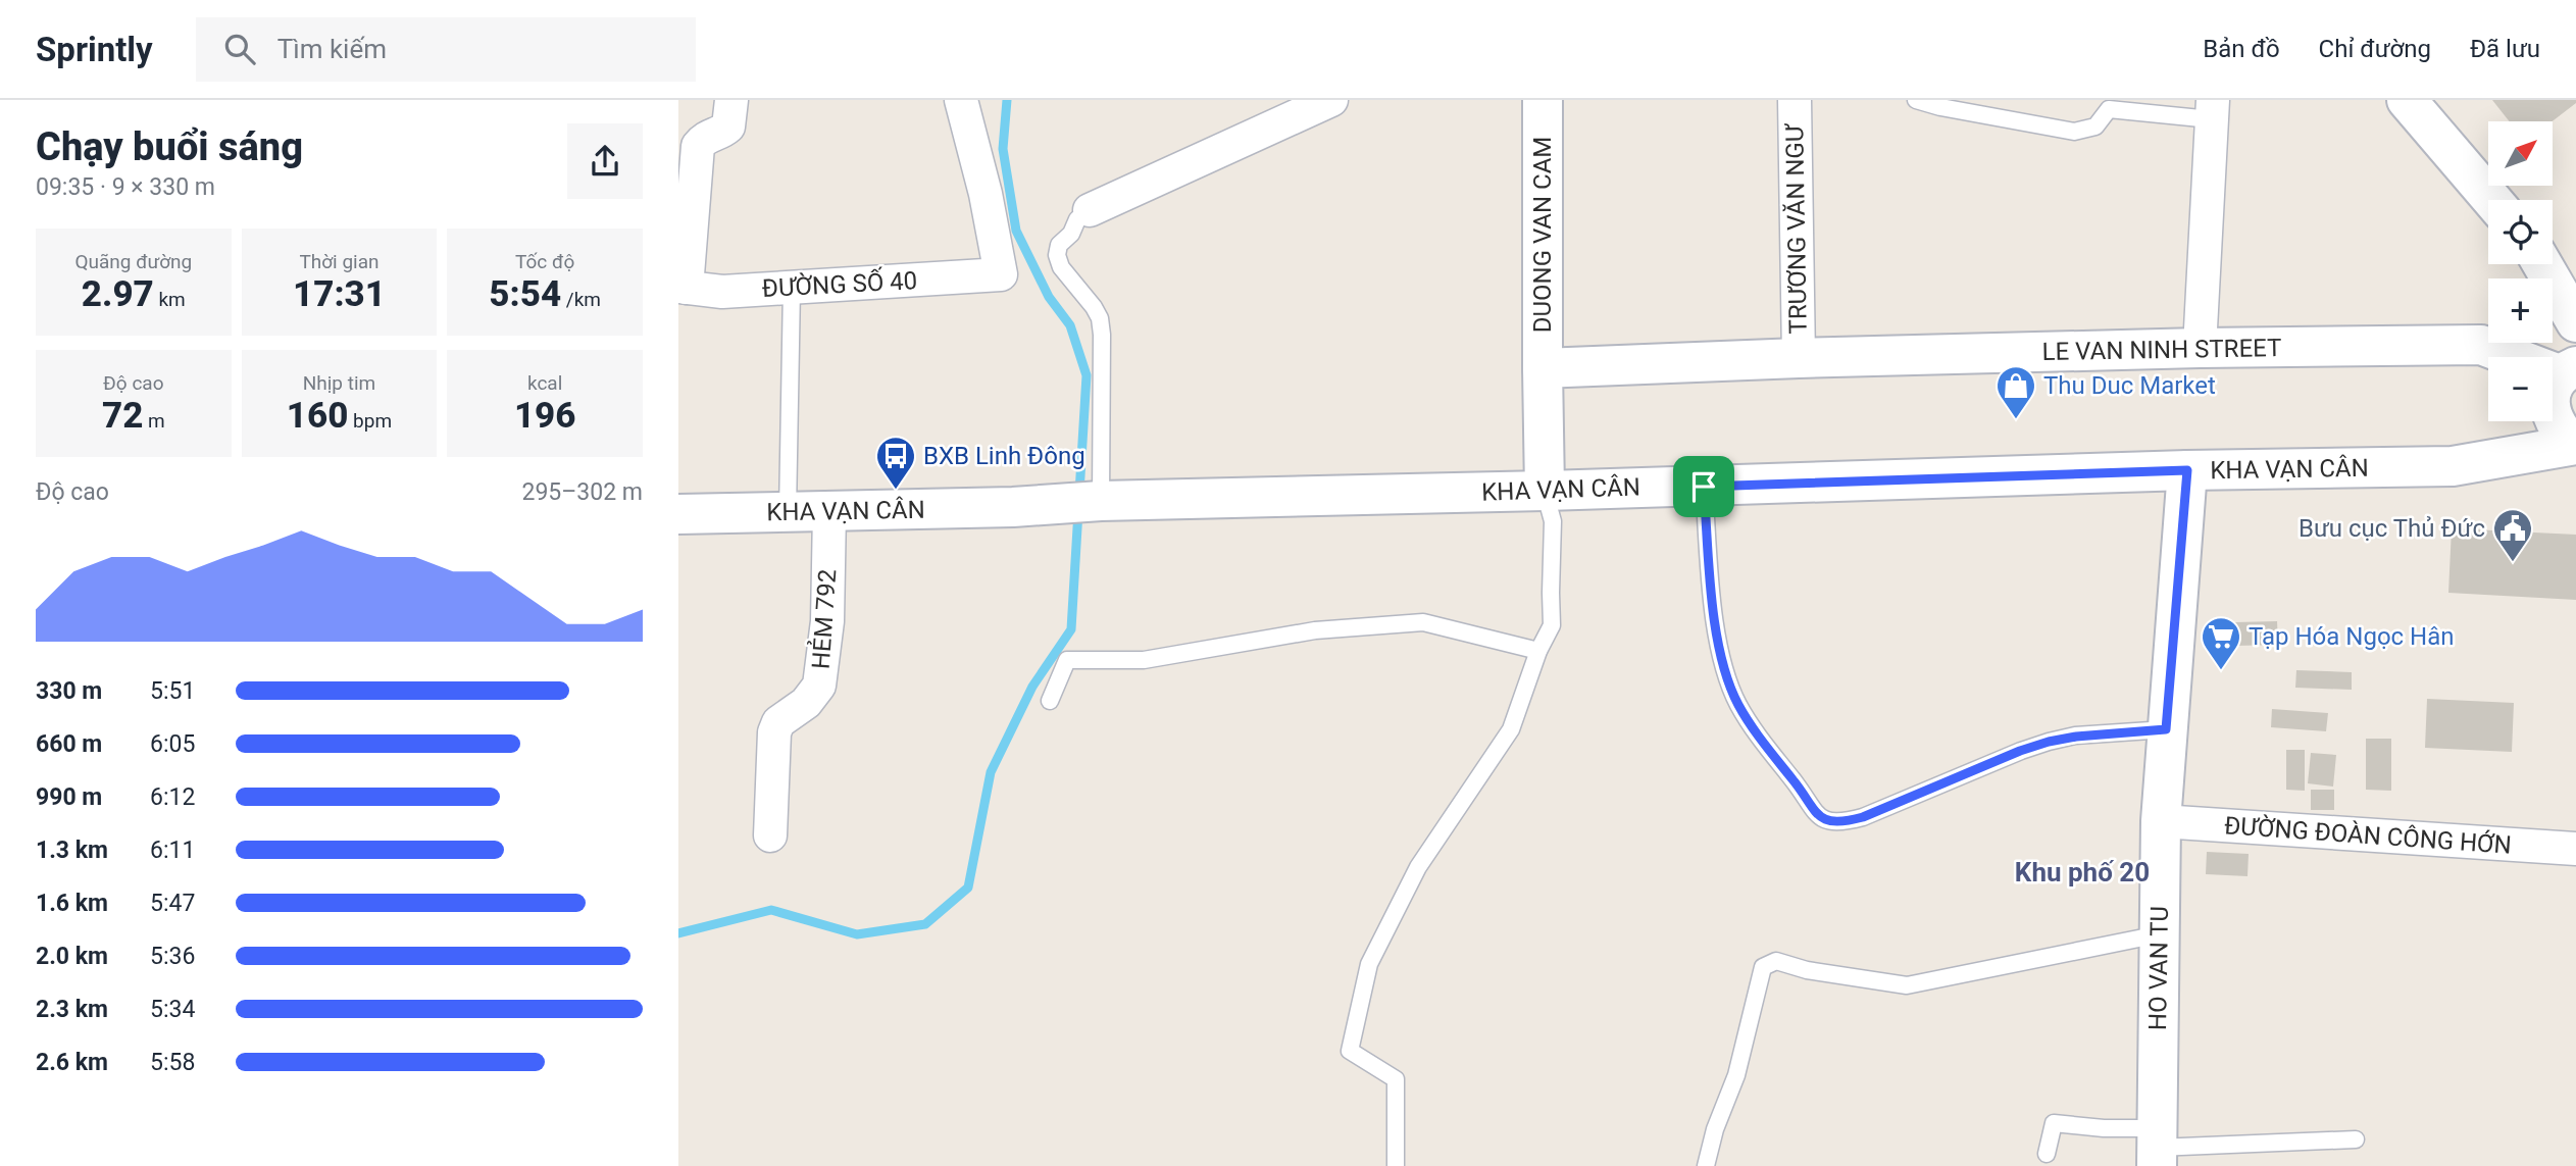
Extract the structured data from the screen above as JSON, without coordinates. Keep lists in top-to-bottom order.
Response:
{
  "streets": {
    "main road": [
      "DUONG VAN CAM",
      "LE VAN NINH STREET",
      "KHA VẠN CÂN",
      "HO VAN TU"
    ],
    "street": [
      "TRƯƠNG VĂN NGƯ",
      "ĐƯỜNG SỐ 40",
      "HẺM 792",
      "ĐƯỜNG ĐOÀN CÔNG HỚN"
    ]
  },
  "crossings": [
    ["TRƯƠNG VĂN NGƯ", "LE VAN NINH STREET"],
    ["DUONG VAN CAM", "LE VAN NINH STREET"],
    ["DUONG VAN CAM", "KHA VẠN CÂN"],
    ["KHA VẠN CÂN", "HẺM 792"],
    ["KHA VẠN CÂN", "HO VAN TU"],
    ["ĐƯỜNG ĐOÀN CÔNG HỚN", "HO VAN TU"]
  ],
  "districts": ["Khu phố 20"],
  "places": {
    "shop": ["Thu Duc Market"],
    "bus stop": ["BXB Linh Đông"],
    "public building": ["Bưu cục Thủ Đức"],
    "supermarket": ["Tạp Hóa Ngọc Hân"]
  },
  "north": "top right",
  "page": {
    "header": "Sprintly",
    "search": "Tìm kiếm",
    "nav": ["Bản đồ", "Chỉ đường", "Đã lưu"],
    "heading": ["Chạy buổi sáng", "09:35 · 9 × 330 m"],
    "map_buttons": ["+", "−"],
    "stats": [
      ["Quãng đường", "2.97 km"],
      ["Thời gian", "17:31"],
      ["Tốc độ", "5:54 /km"],
      ["Độ cao", "72 m"],
      ["Nhịp tim", "160 bpm"],
      ["kcal", "196"]
    ],
    "chart": ["Độ cao", "295–302 m"],
    "list": [
      {
        "name": "330 m",
        "note": "5:51"
      },
      {
        "name": "660 m",
        "note": "6:05"
      },
      {
        "name": "990 m",
        "note": "6:12"
      },
      {
        "name": "1.3 km",
        "note": "6:11"
      },
      {
        "name": "1.6 km",
        "note": "5:47"
      },
      {
        "name": "2.0 km",
        "note": "5:36"
      },
      {
        "name": "2.3 km",
        "note": "5:34"
      },
      {
        "name": "2.6 km",
        "note": "5:58"
      }
    ]
  }
}
